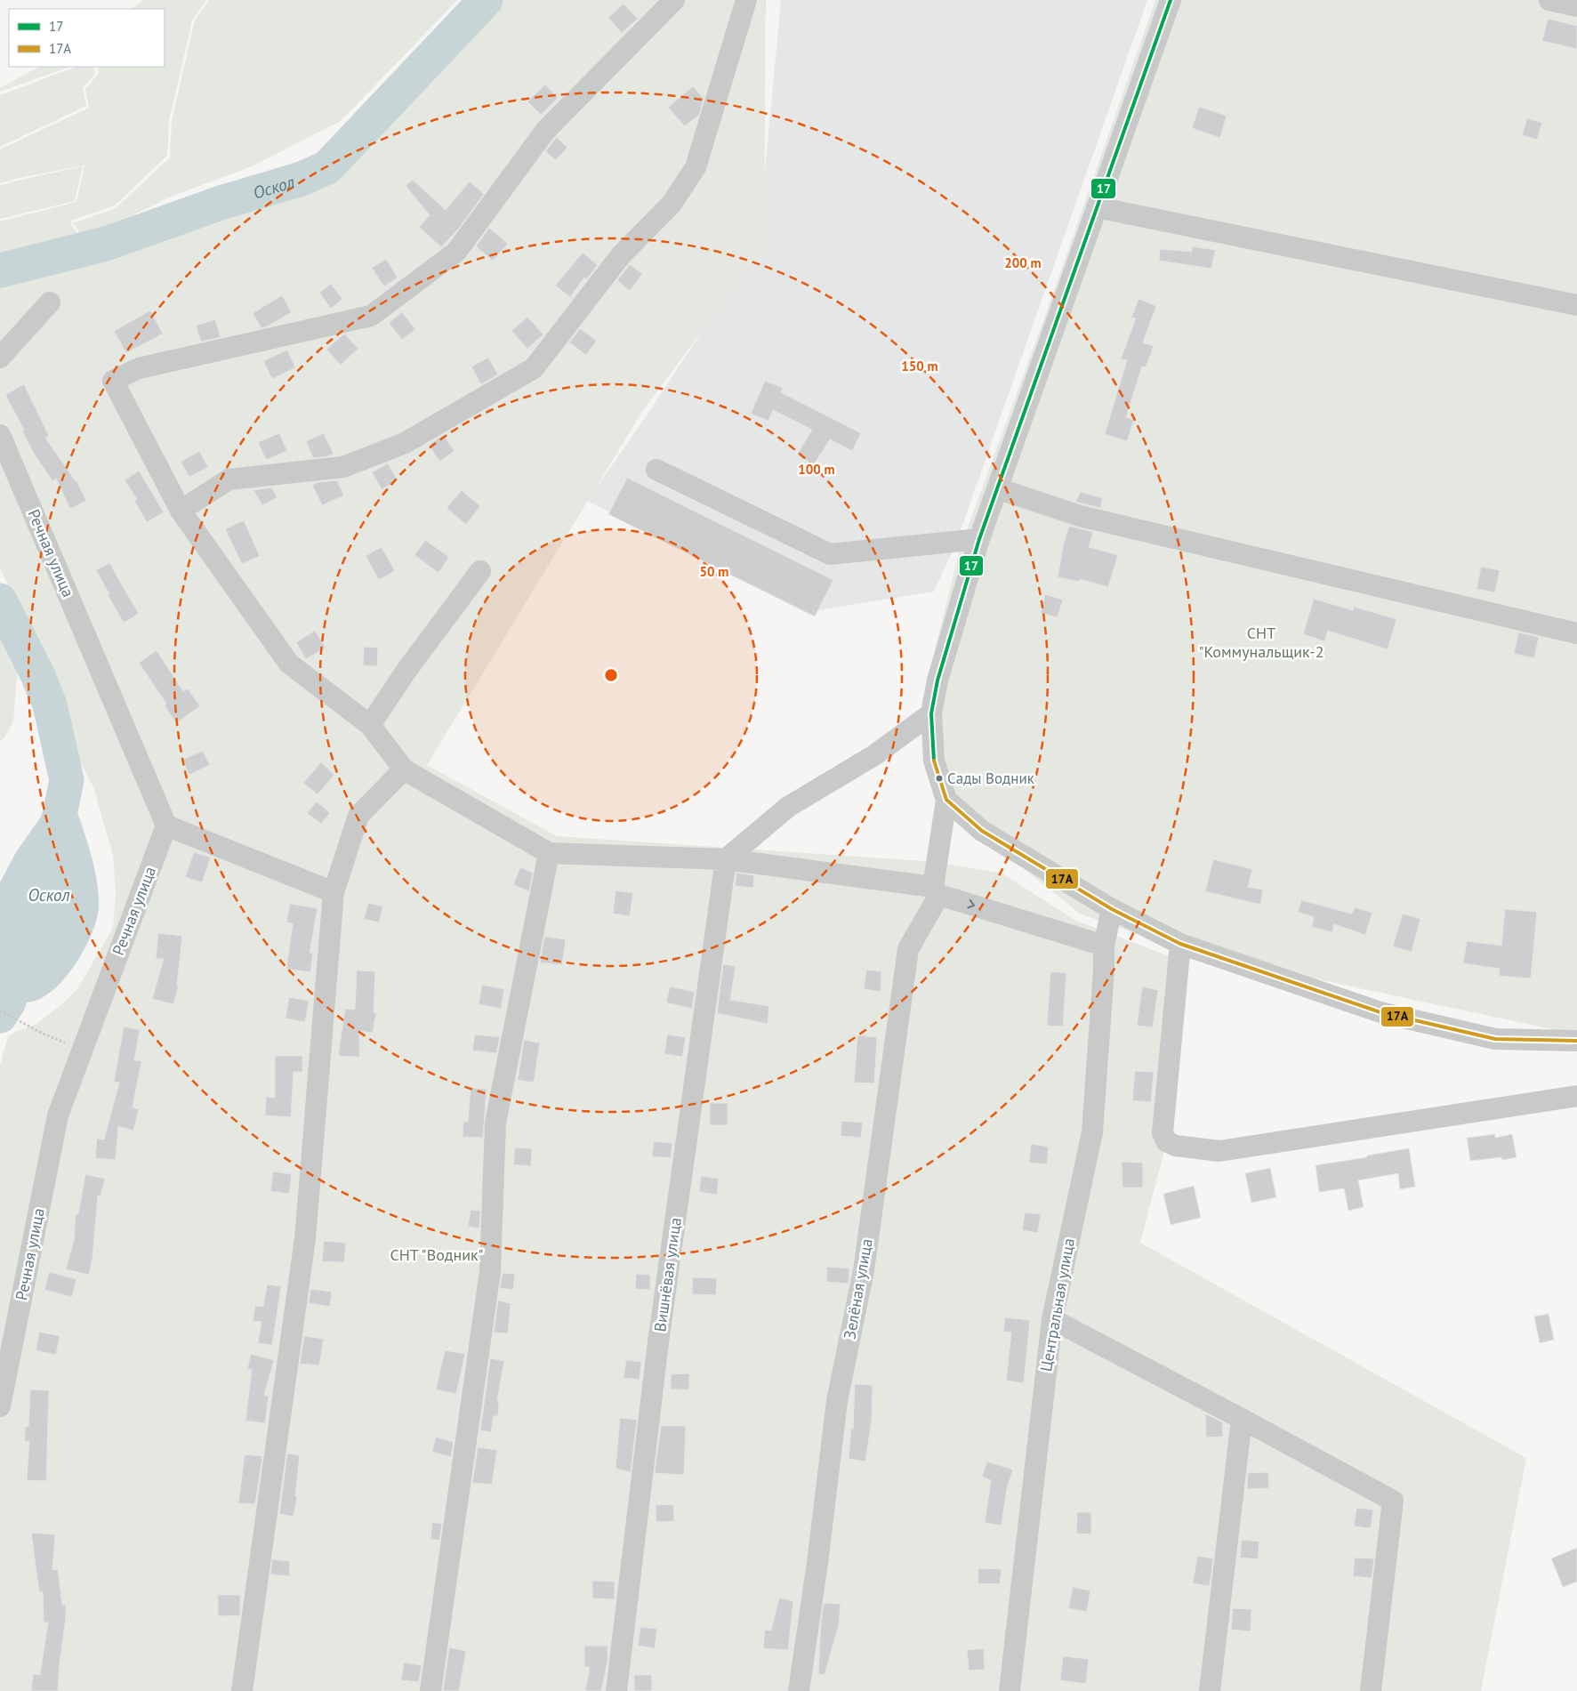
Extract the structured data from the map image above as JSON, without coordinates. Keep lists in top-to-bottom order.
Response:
{
  "streets": {
    "street": [
      "Речная улица",
      "Вишнёвая улица",
      "Зелёная улица",
      "Центральная улица"
    ]
  },
  "water": ["Оскол"],
  "parks": ["СНТ \"Коммунальщик-2", "СНТ \"Водник\""],
  "places": ["Сады Водник"],
  "lines": ["transit line 17", "transit line 17А"],
  "legend": ["17", "17А"],
  "rings": [
    "200 m",
    "150 m",
    "100 m",
    "50 m"
  ]
}
